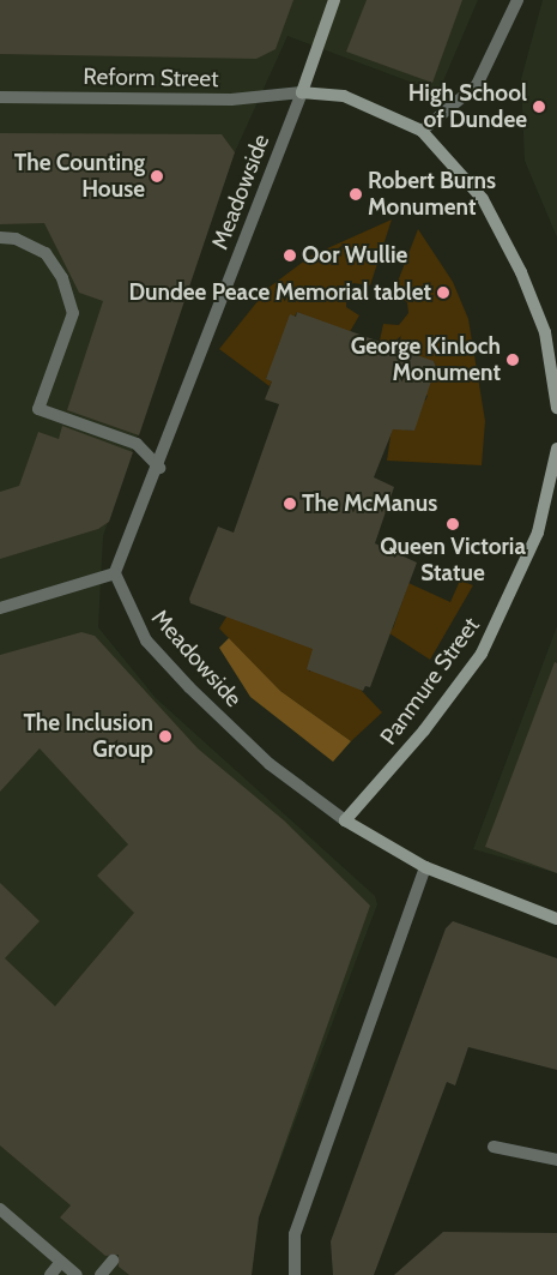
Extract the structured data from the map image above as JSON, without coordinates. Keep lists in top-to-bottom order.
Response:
{
  "streets": {
    "street": ["Reform Street", "Meadowside", "Panmure Street"]
  },
  "crossings": [
    ["Reform Street", "Meadowside"],
    ["Meadowside", "Panmure Street"]
  ],
  "places": [
    "High School of Dundee",
    "The Counting House",
    "Robert Burns Monument",
    "Oor Wullie",
    "Dundee Peace Memorial tablet",
    "George Kinloch Monument",
    "The McManus",
    "Queen Victoria Statue",
    "The Inclusion Group"
  ]
}
